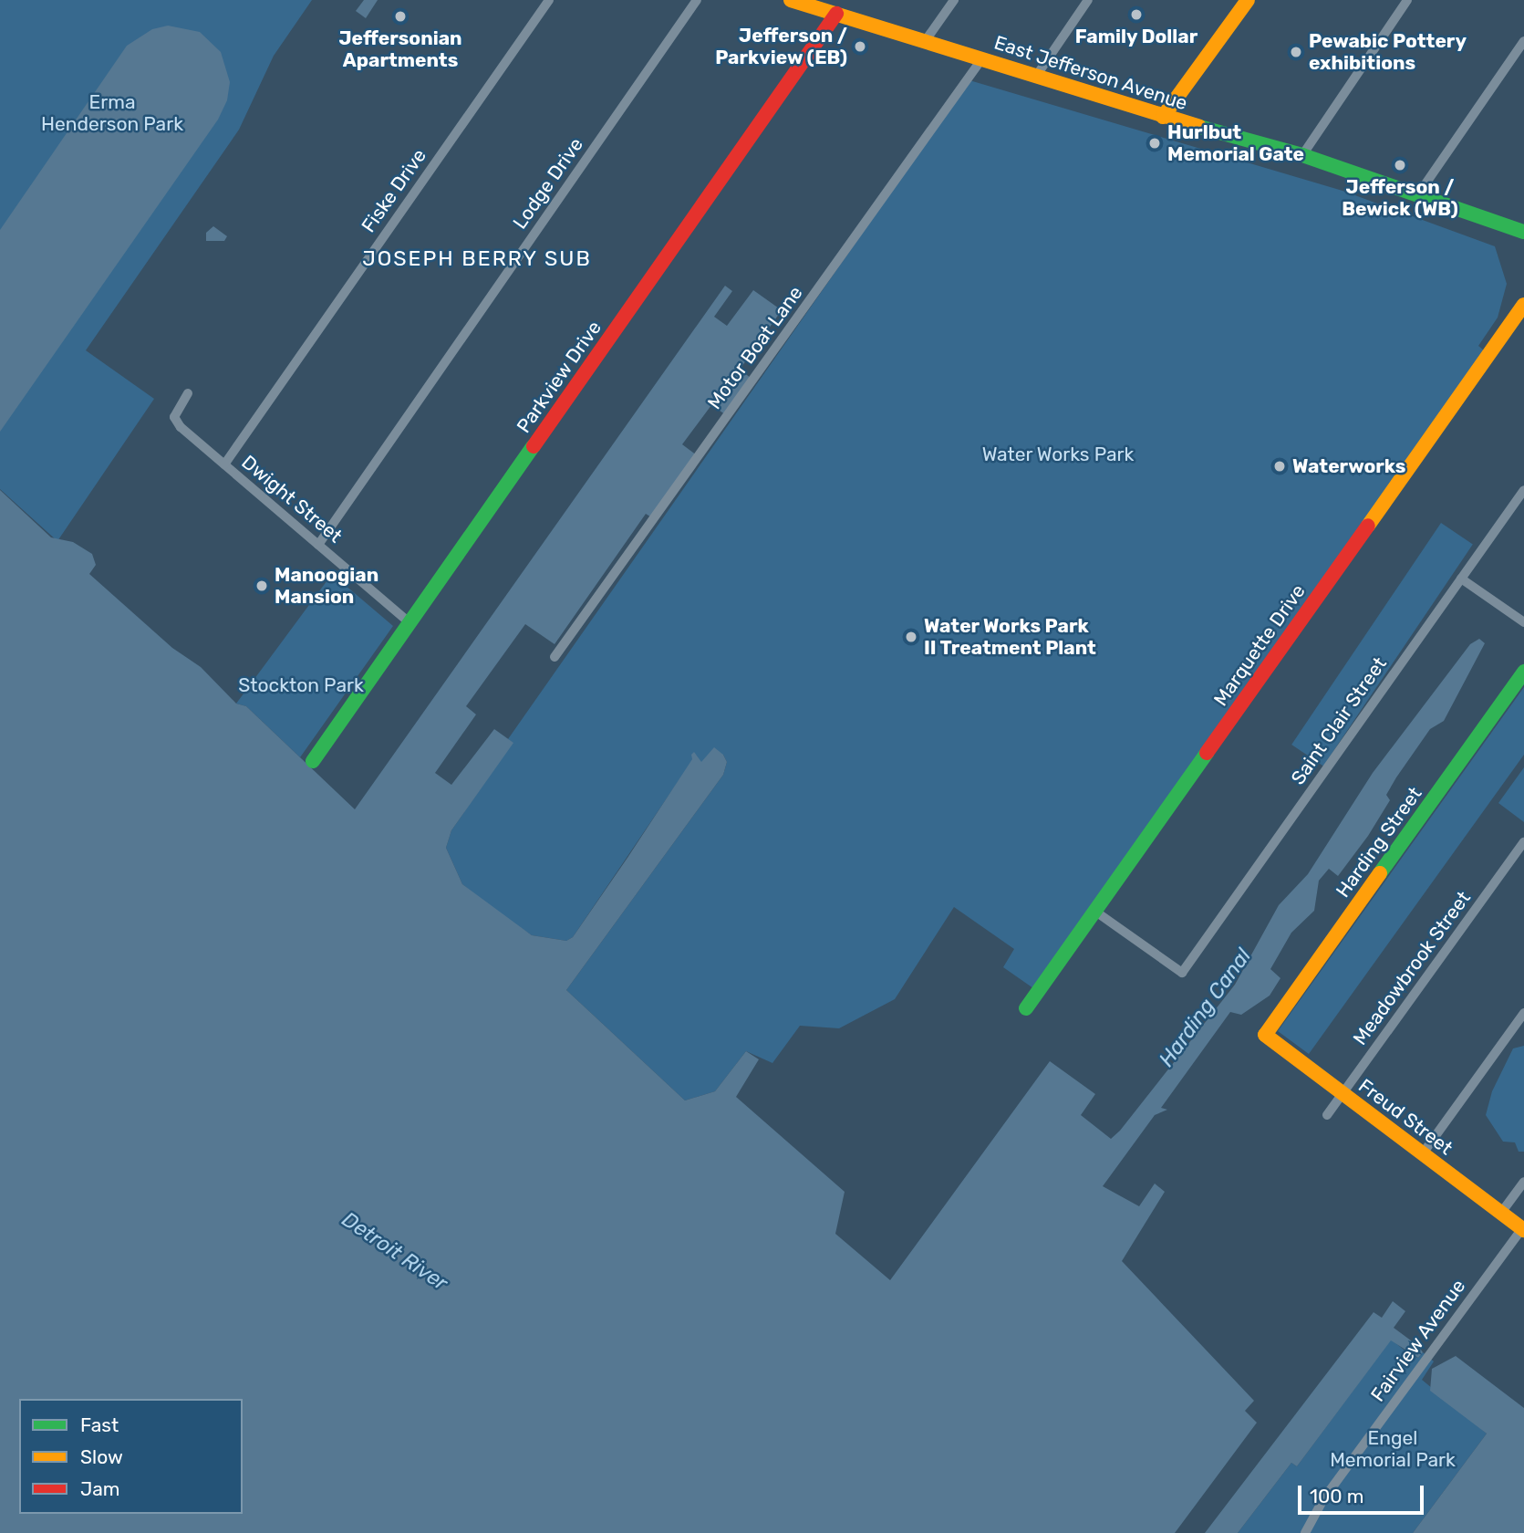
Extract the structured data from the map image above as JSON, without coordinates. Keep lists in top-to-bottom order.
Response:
{
  "streets": {
    "street": [
      "East Jefferson Avenue",
      "Lodge Drive",
      "Fiske Drive",
      "Motor Boat Lane",
      "Parkview Drive",
      "Dwight Street",
      "Marquette Drive",
      "Saint Clair Street",
      "Harding Street",
      "Meadowbrook Street",
      "Freud Street",
      "Fairview Avenue"
    ]
  },
  "crossings": [
    ["East Jefferson Avenue", "Motor Boat Lane"],
    ["East Jefferson Avenue", "Parkview Drive"],
    ["Lodge Drive", "Dwight Street"],
    ["Fiske Drive", "Dwight Street"],
    ["Parkview Drive", "Dwight Street"],
    ["Marquette Drive", "Saint Clair Street"],
    ["Harding Street", "Freud Street"],
    ["Meadowbrook Street", "Freud Street"],
    ["Freud Street", "Fairview Avenue"]
  ],
  "districts": ["JOSEPH BERRY SUB"],
  "water": ["Harding Canal", "Detroit River"],
  "parks": [
    "Erma Henderson Park",
    "Water Works Park",
    "Stockton Park",
    "Engel Memorial Park"
  ],
  "places": [
    "Family Dollar",
    "Jeffersonian Apartments",
    "Jefferson / Parkview (EB)",
    "Pewabic Pottery exhibitions",
    "Hurlbut Memorial Gate",
    "Jefferson / Bewick (WB)",
    "Waterworks",
    "Manoogian Mansion",
    "Water Works Park II Treatment Plant"
  ],
  "legend": ["Fast", "Slow", "Jam"],
  "scale_bar": "100 m"
}
